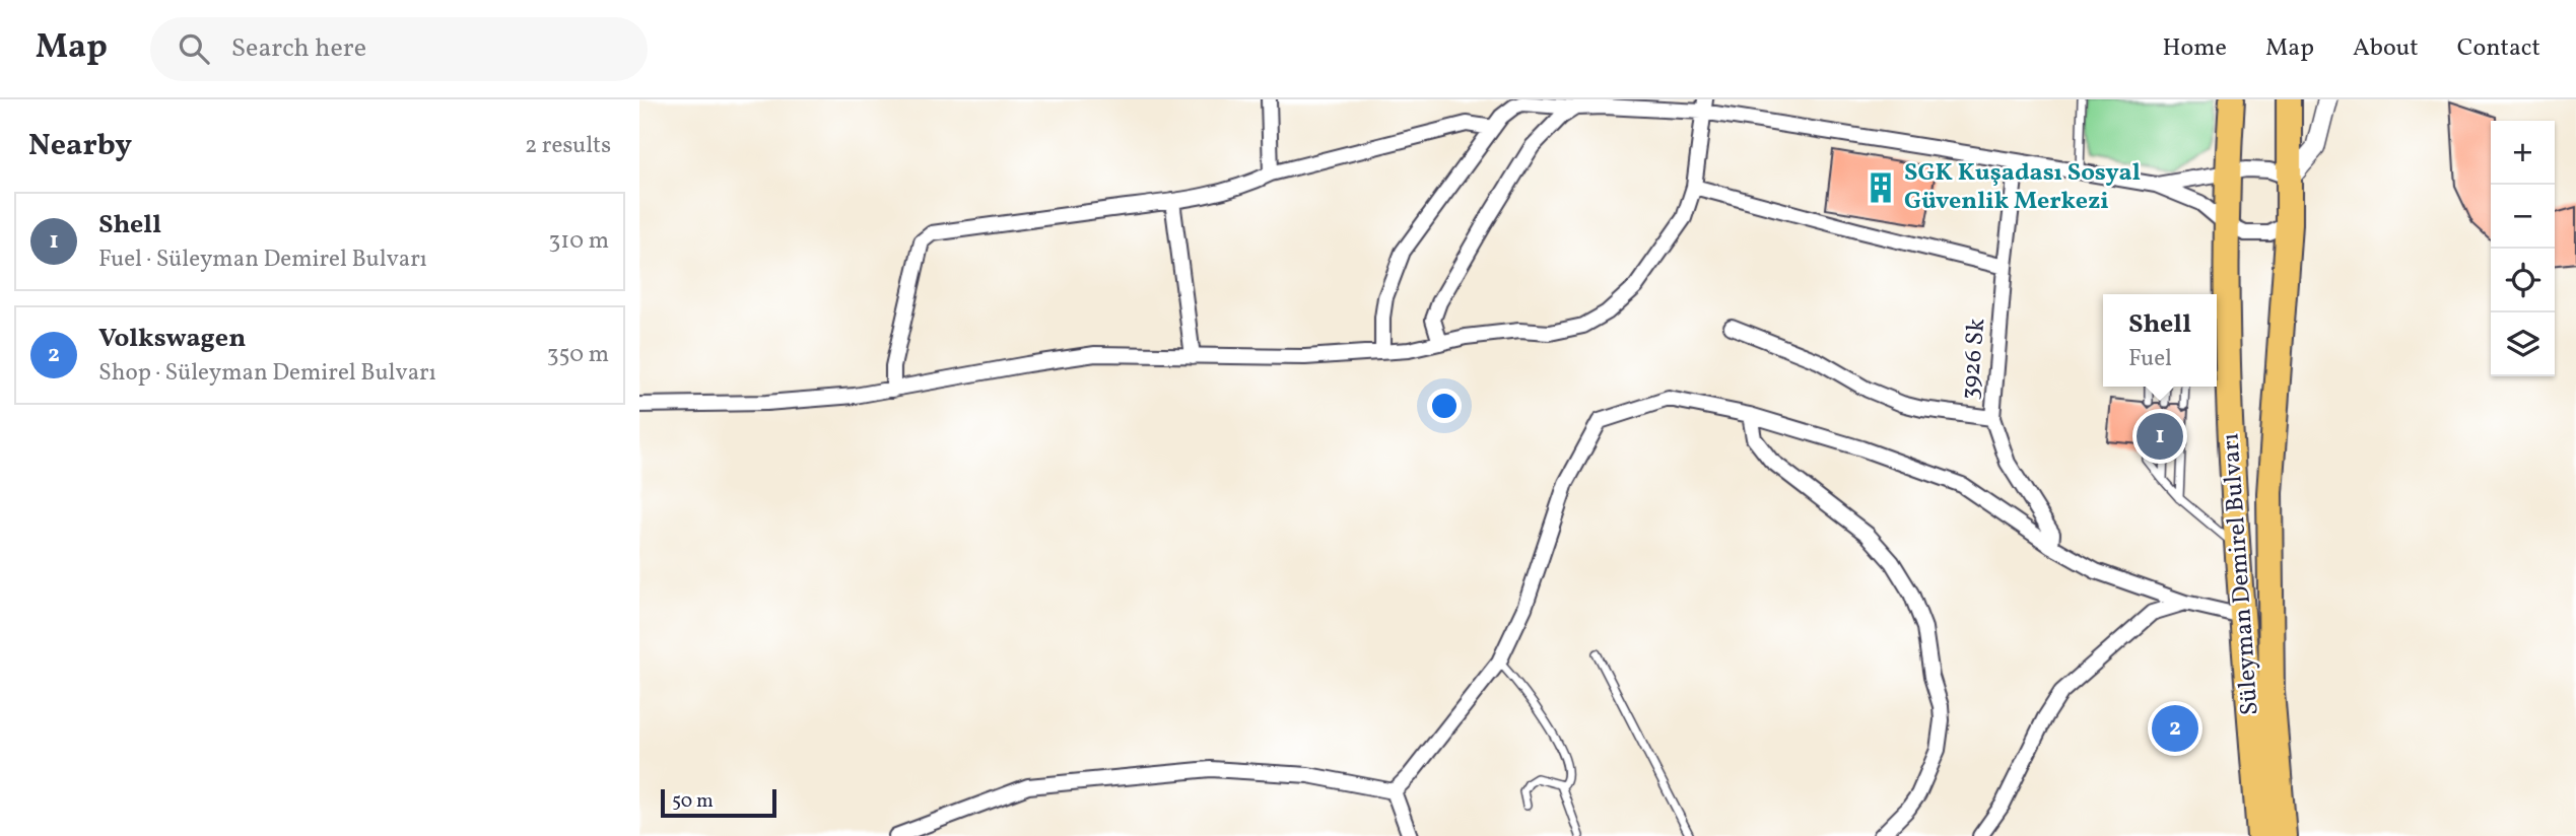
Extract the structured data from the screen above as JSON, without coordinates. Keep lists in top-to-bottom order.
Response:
{
  "streets": {
    "highway": ["Süleyman Demirel Bulvarı"],
    "street": ["3926 Sk"]
  },
  "places": {
    "building": ["SGK Kuşadası Sosyal Güvenlik Merkezi"]
  },
  "scale_bar": "50 m",
  "page": {
    "header": "Map",
    "search": "Search here",
    "nav": [
      "Home",
      "Map",
      "About",
      "Contact"
    ],
    "heading": ["Nearby", "2 results"],
    "map_buttons": ["+", "−"],
    "list": [
      {
        "mark": "1",
        "name": "Shell",
        "note": "Fuel · Süleyman Demirel Bulvarı",
        "value": "310 m"
      },
      {
        "mark": "2",
        "name": "Volkswagen",
        "note": "Shop · Süleyman Demirel Bulvarı",
        "value": "350 m"
      }
    ],
    "popup": ["Shell", "Fuel"],
    "pins": ["1", "2"],
    "scale": "50 m"
  }
}
